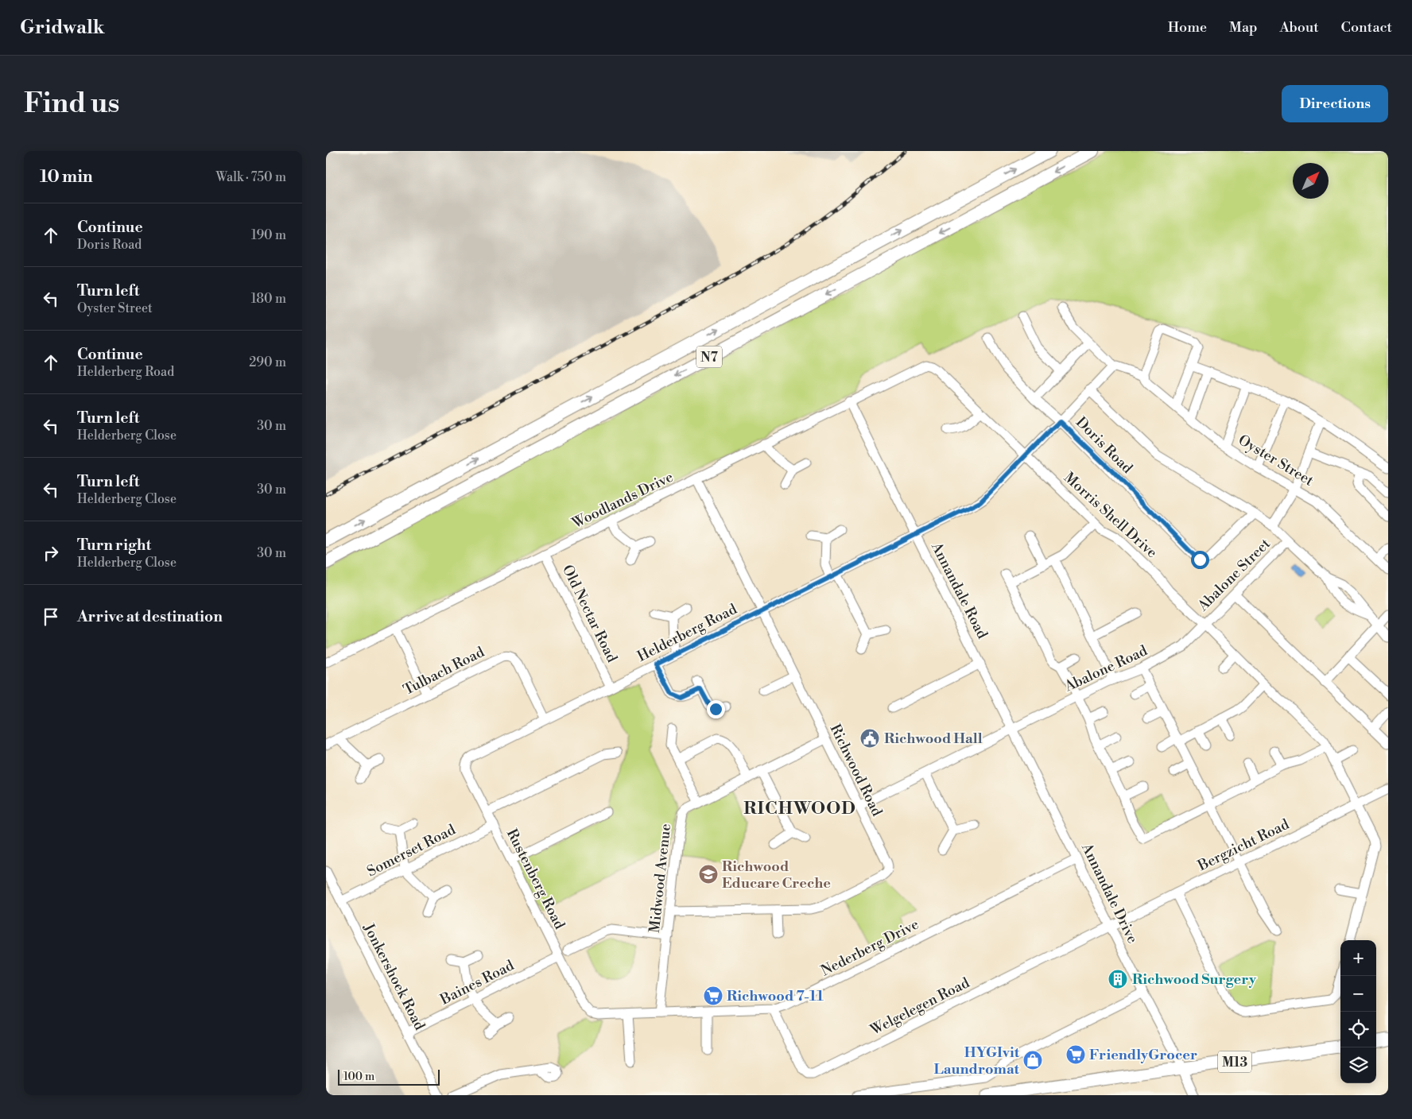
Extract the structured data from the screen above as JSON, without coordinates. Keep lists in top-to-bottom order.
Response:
{
  "streets": {
    "highway": ["N7"],
    "main road": ["M13"],
    "street": [
      "Doris Road",
      "Oyster Street",
      "Woodlands Drive",
      "Morris Shell Drive",
      "Abalone Street",
      "Annandale Road",
      "Old Nectar Road",
      "Helderberg Road",
      "Abalone Road",
      "Tulbach Road",
      "Richwood Road",
      "Bergzicht Road",
      "Somerset Road",
      "Midwood Avenue",
      "Rustenberg Road",
      "Annandale Drive",
      "Nederberg Drive",
      "Jonkershoek Road",
      "Baines Road",
      "Welgelegen Road"
    ]
  },
  "crossings": [
    ["Oyster Street", "Abalone Street"],
    ["Woodlands Drive", "Morris Shell Drive"],
    ["Woodlands Drive", "Annandale Road"],
    ["Woodlands Drive", "Old Nectar Road"],
    ["Woodlands Drive", "Richwood Road"],
    ["Morris Shell Drive", "Abalone Street"],
    ["Morris Shell Drive", "Abalone Road"],
    ["Morris Shell Drive", "Bergzicht Road"],
    ["Abalone Street", "Abalone Road"],
    ["Annandale Road", "Helderberg Road"],
    ["Annandale Road", "Abalone Road"],
    ["Annandale Road", "Annandale Drive"],
    ["Old Nectar Road", "Helderberg Road"],
    ["Helderberg Road", "Tulbach Road"],
    ["Helderberg Road", "Richwood Road"],
    ["Helderberg Road", "Rustenberg Road"],
    ["Abalone Road", "Richwood Road"],
    ["Abalone Road", "Annandale Drive"],
    ["Richwood Road", "Midwood Avenue"],
    ["Bergzicht Road", "Annandale Drive"],
    ["Bergzicht Road", "Welgelegen Road"],
    ["Somerset Road", "Rustenberg Road"],
    ["Somerset Road", "Jonkershoek Road"],
    ["Midwood Avenue", "Nederberg Drive"],
    ["Rustenberg Road", "Nederberg Drive"],
    ["Rustenberg Road", "Baines Road"],
    ["Annandale Drive", "Nederberg Drive"],
    ["Annandale Drive", "Welgelegen Road"],
    ["Annandale Drive", "M13"],
    ["Nederberg Drive", "Welgelegen Road"],
    ["Jonkershoek Road", "Baines Road"]
  ],
  "districts": ["RICHWOOD"],
  "places": {
    "public building": ["Richwood Hall"],
    "school or university": ["Richwood Educare Creche"],
    "building": ["Richwood Surgery"],
    "supermarket": ["Richwood 7-11", "FriendlyGrocer"],
    "shop": ["HYGIvit Laundromat"]
  },
  "scale_bar": "100 m",
  "north": "top right",
  "page": {
    "header": "Gridwalk",
    "nav": [
      "Home",
      "Map",
      "About",
      "Contact"
    ],
    "buttons": "Directions",
    "title": "Find us",
    "heading": ["10 min", "Walk · 750 m"],
    "list": [
      ["Continue", "Doris Road", "190 m"],
      ["Turn left", "Oyster Street", "180 m"],
      ["Continue", "Helderberg Road", "290 m"],
      ["Turn left", "Helderberg Close", "30 m"],
      ["Turn left", "Helderberg Close", "30 m"],
      ["Turn right", "Helderberg Close", "30 m"],
      "Arrive at destination"
    ],
    "map_buttons": ["+", "−"],
    "scale": "100 m"
  }
}
